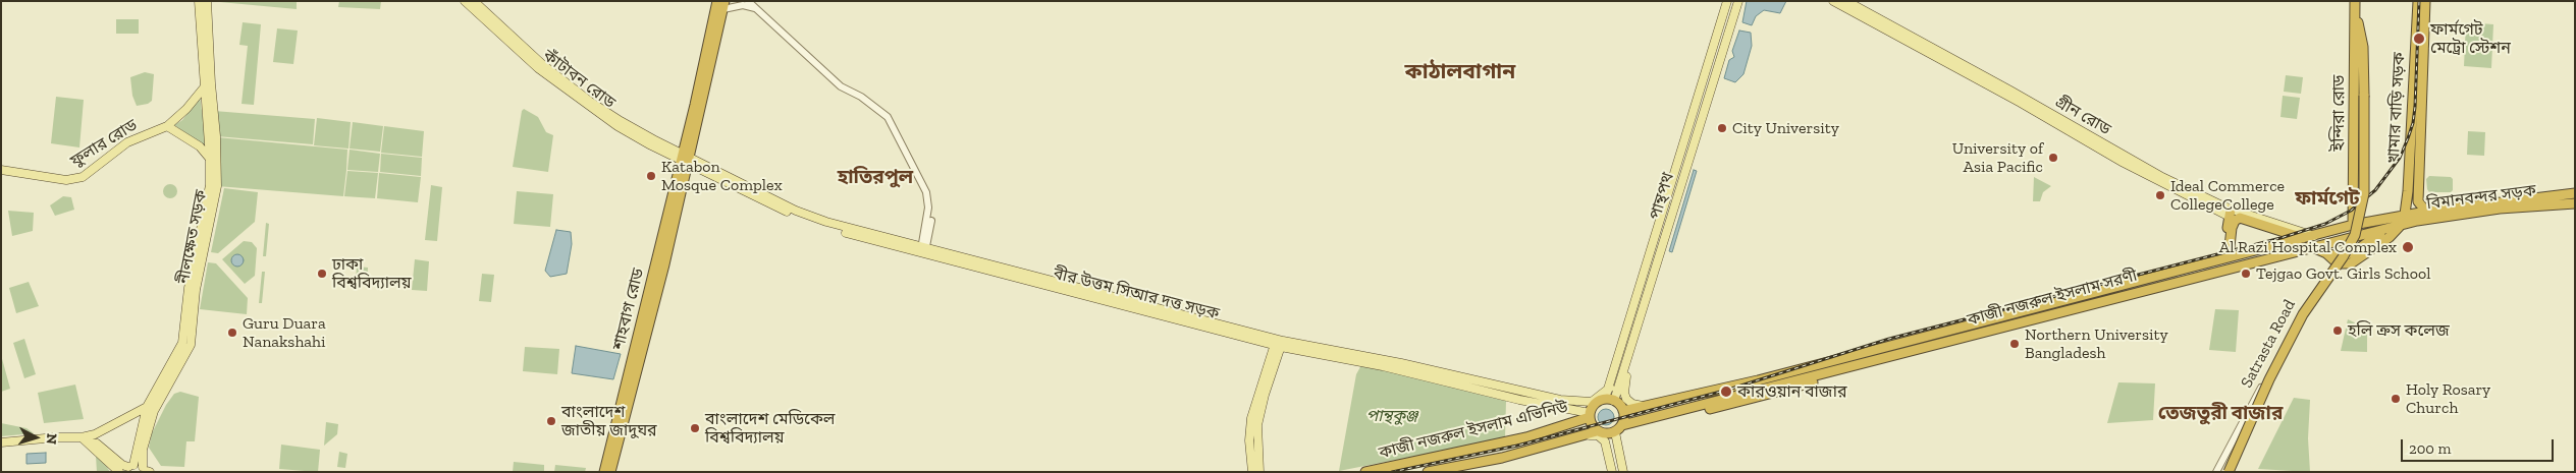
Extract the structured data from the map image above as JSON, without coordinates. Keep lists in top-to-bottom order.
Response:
{
  "streets": {
    "highway": [
      "খামার বাড়ি সড়ক",
      "ইন্দিরা রোড",
      "বিমানবন্দর সড়ক",
      "কাজী নজরুল ইসলাম সরণী",
      "শাহবাগ রোড",
      "কাজী নজরুল ইসলাম এভিনিউ"
    ],
    "main road": [
      "কাঁটাবন রোড",
      "গ্রীন রোড",
      "ফুলার রোড",
      "পান্থপথ",
      "নীলক্ষেত সড়ক"
    ],
    "street": ["Satrasta Road"]
  },
  "crossings": [
    ["কাঁটাবন রোড", "শাহবাগ রোড"],
    ["খামার বাড়ি সড়ক", "বিমানবন্দর সড়ক"],
    ["ইন্দিরা রোড", "বিমানবন্দর সড়ক"],
    ["ইন্দিরা রোড", "কাজী নজরুল ইসলাম সরণী"],
    ["গ্রীন রোড", "কাজী নজরুল ইসলাম সরণী"],
    ["ফুলার রোড", "নীলক্ষেত সড়ক"],
    ["পান্থপথ", "কাজী নজরুল ইসলাম সরণী"],
    ["পান্থপথ", "কাজী নজরুল ইসলাম এভিনিউ"],
    ["বিমানবন্দর সড়ক", "কাজী নজরুল ইসলাম সরণী"],
    ["কাজী নজরুল ইসলাম সরণী", "কাজী নজরুল ইসলাম এভিনিউ"]
  ],
  "districts": [
    "কাঠালবাগান",
    "হাতিরপুল",
    "ফার্মগেট",
    "তেজতুরী বাজার"
  ],
  "parks": ["পান্থকুঞ্জ"],
  "places": [
    "ফার্মগেট মেট্রো স্টেশন",
    "City University",
    "University of Asia Pacific",
    "Katabon Mosque Complex",
    "Ideal Commerce CollegeCollege",
    "Al Razi Hospital Complex",
    "ঢাকা বিশ্ববিদ্যালয়",
    "Tejgao Govt. Girls School",
    "হলি ক্রস কলেজ",
    "Guru Duara Nanakshahi",
    "Northern University Bangladesh",
    "কারওয়ান বাজার",
    "Holy Rosary Church",
    "বাংলাদেশ জাতীয় জাদুঘর",
    "বাংলাদেশ মেডিকেল বিশ্ববিদ্যালয়"
  ],
  "scale_bar": "200 m",
  "north": "right"
}
